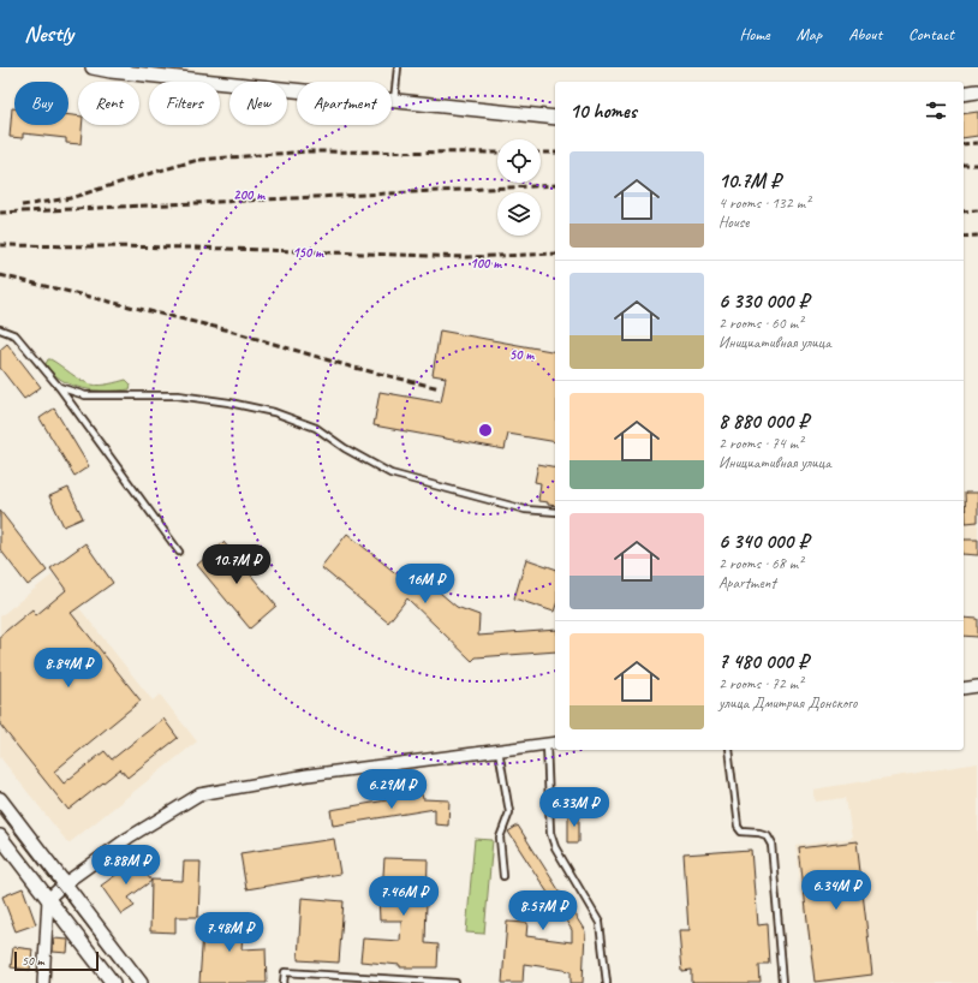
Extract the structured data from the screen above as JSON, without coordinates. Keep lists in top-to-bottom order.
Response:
{
  "scale_bar": "50 m",
  "page": {
    "header": "Nestly",
    "nav": [
      "Home",
      "Map",
      "About",
      "Contact"
    ],
    "chip": [
      "Buy",
      "Rent",
      "Filters",
      "New",
      "Apartment"
    ],
    "heading": "10 homes",
    "list": [
      {
        "name": "10.7M ₽",
        "note": "4 rooms · 132 m² · House"
      },
      {
        "name": "6 330 000 ₽",
        "note": "2 rooms · 60 m² · Инициативная улица"
      },
      {
        "name": "8 880 000 ₽",
        "note": "2 rooms · 74 m² · Инициативная улица"
      },
      {
        "name": "6 340 000 ₽",
        "note": "2 rooms · 68 m² · Apartment"
      },
      {
        "name": "7 480 000 ₽",
        "note": "2 rooms · 72 m² · улица Дмитрия Донского"
      }
    ],
    "price": [
      "10.7M ₽",
      "16M ₽",
      "8.84M ₽",
      "6.29M ₽",
      "6.33M ₽",
      "8.88M ₽",
      "6.34M ₽",
      "7.46M ₽",
      "8.57M ₽",
      "7.48M ₽"
    ],
    "scale": "50 m"
  },
  "rings": [
    "200 m",
    "150 m",
    "100 m",
    "50 m"
  ]
}
